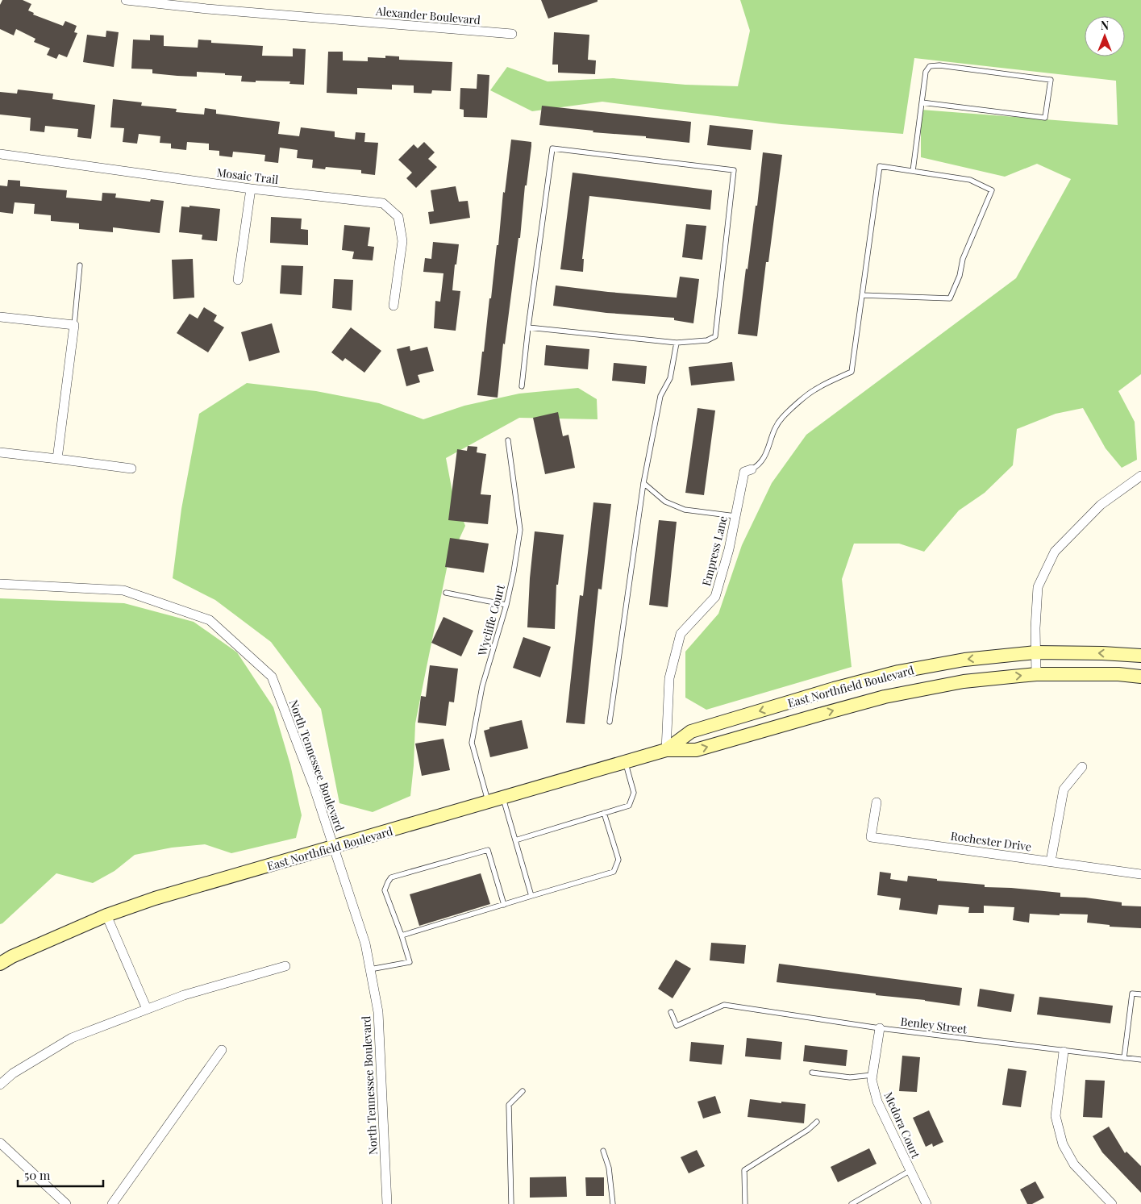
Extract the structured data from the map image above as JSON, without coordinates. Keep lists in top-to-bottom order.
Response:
{
  "streets": {
    "main road": ["East Northfield Boulevard"],
    "street": [
      "Alexander Boulevard",
      "Mosaic Trail",
      "Empress Lane",
      "North Tennessee Boulevard",
      "Rochester Drive",
      "Medora Court"
    ],
    "lane": ["Wycliffe Court", "Benley Street"]
  },
  "crossings": [
    ["Empress Lane", "East Northfield Boulevard"],
    ["Wycliffe Court", "East Northfield Boulevard"],
    ["East Northfield Boulevard", "North Tennessee Boulevard"],
    ["Benley Street", "Medora Court"]
  ],
  "scale_bar": "50 m",
  "north": "top"
}
